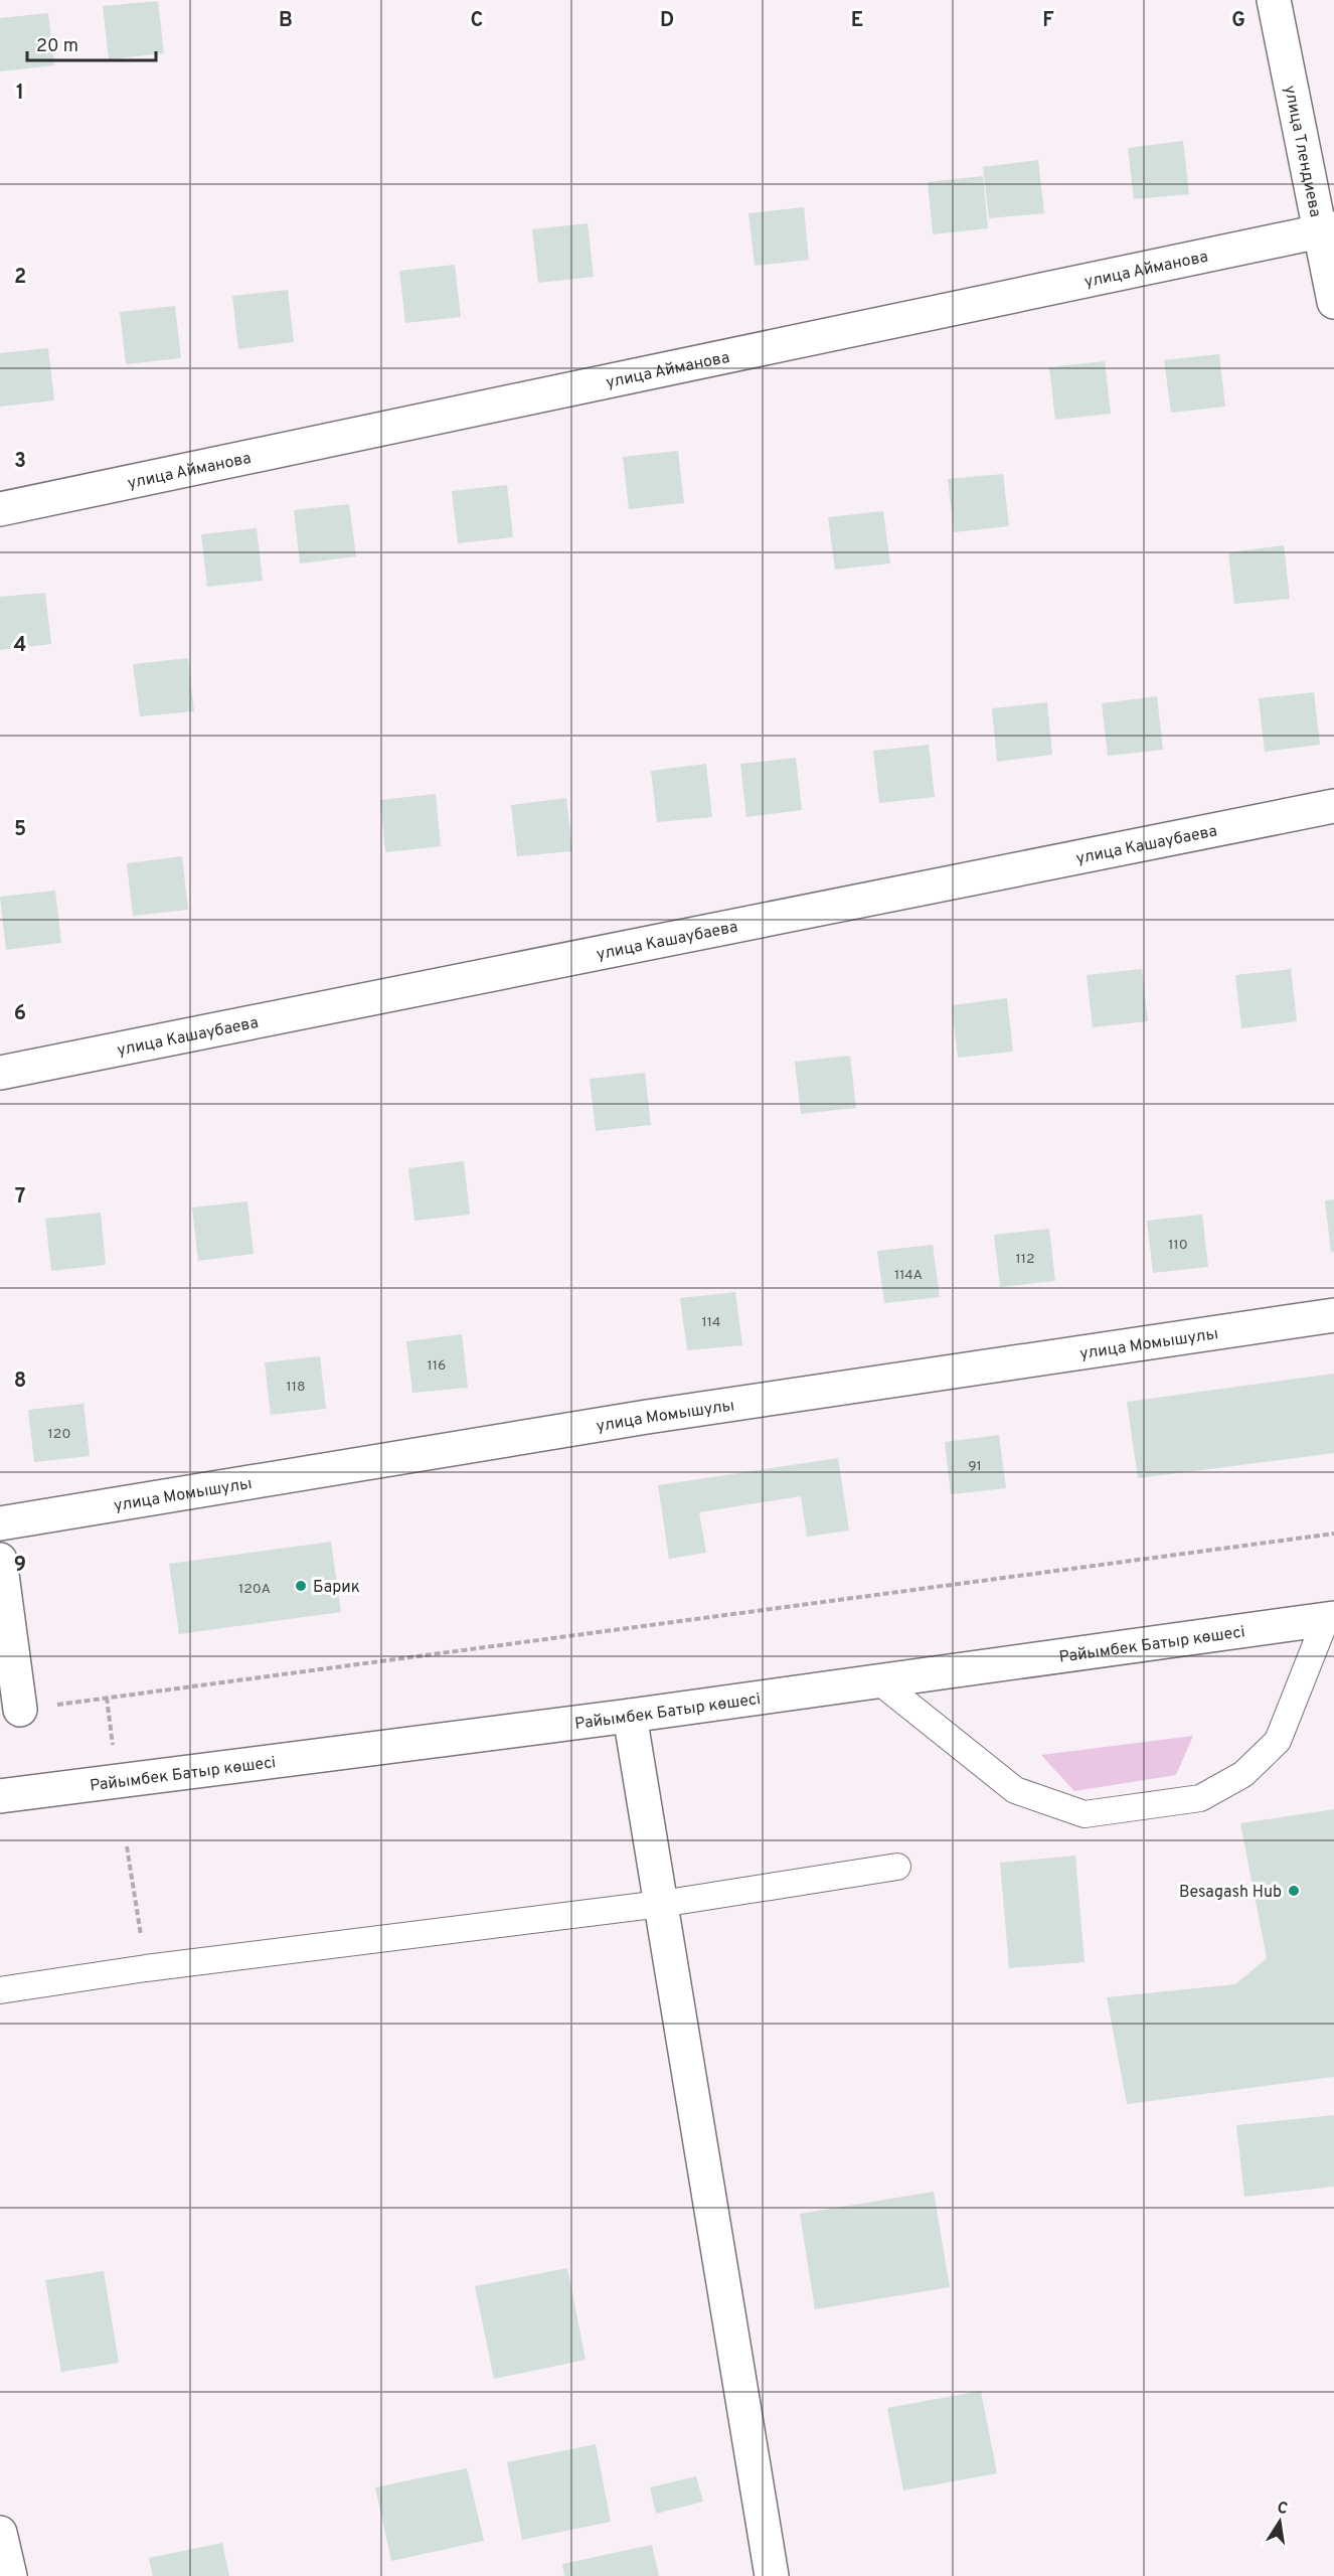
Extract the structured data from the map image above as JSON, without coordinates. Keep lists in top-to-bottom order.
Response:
{
  "streets": {
    "street": [
      "улица Тлендиева",
      "улица Айманова",
      "улица Кашаубаева",
      "улица Момышулы",
      "Райымбек Батыр көшесі"
    ]
  },
  "crossings": [
    ["улица Тлендиева", "улица Айманова"]
  ],
  "places": ["Барик", "Besagash Hub"],
  "house_numbers": [
    "110",
    "112",
    "114А",
    "114",
    "116",
    "118",
    "120",
    "91",
    "120А"
  ],
  "scale_bar": "20 m",
  "north": "top",
  "grid": {
    "columns": [
      "B",
      "C",
      "D",
      "E",
      "F",
      "G"
    ],
    "rows": [
      "1",
      "2",
      "3",
      "4",
      "5",
      "6",
      "7",
      "8",
      "9"
    ]
  }
}
